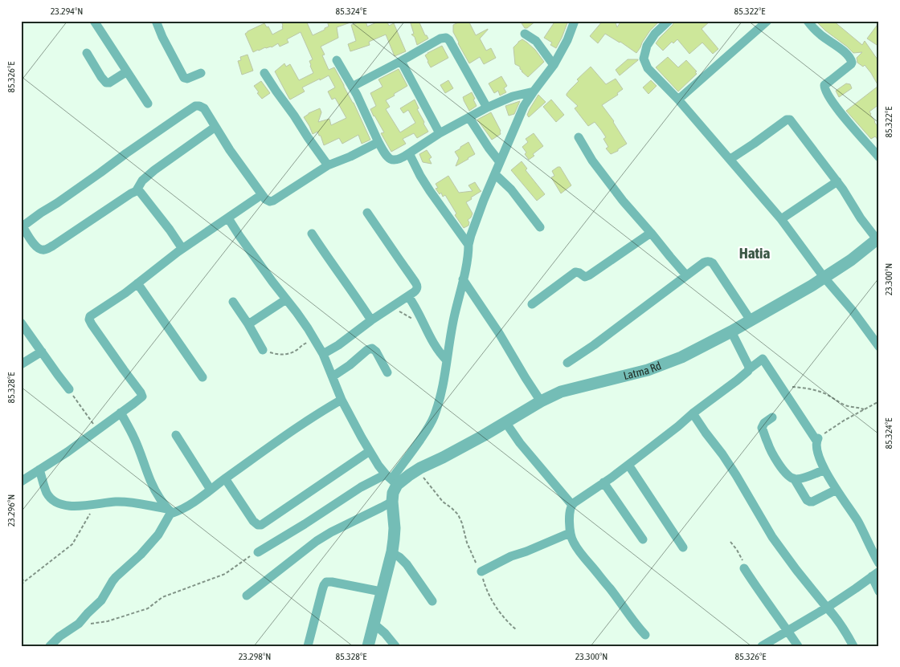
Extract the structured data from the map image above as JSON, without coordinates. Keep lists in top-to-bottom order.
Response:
{
  "streets": {
    "street": ["Latma Rd"]
  },
  "districts": ["Hatia"],
  "coordinates": [
    "23.294°N",
    "85.324°E",
    "85.322°E",
    "85.326°E",
    "23.300°N",
    "85.328°E",
    "23.296°N",
    "23.298°N"
  ]
}
